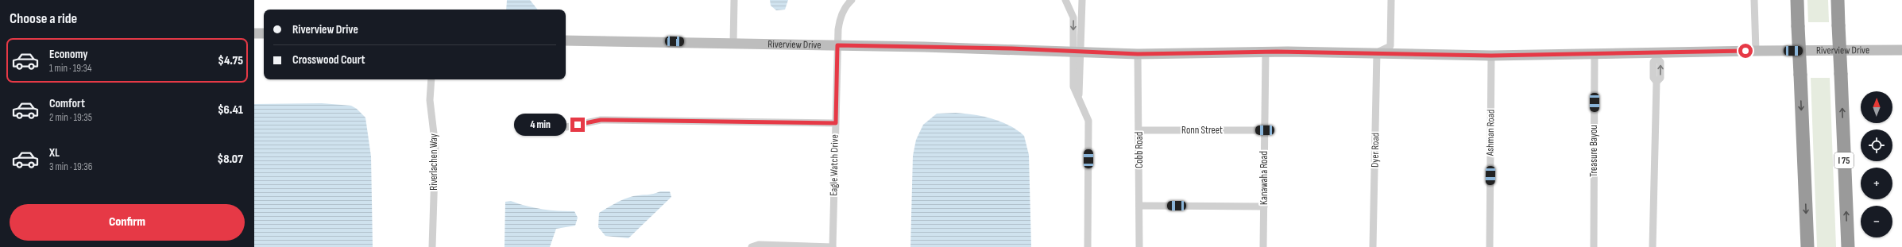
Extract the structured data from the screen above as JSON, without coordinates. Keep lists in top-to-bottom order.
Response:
{
  "streets": {
    "highway": ["I 75"],
    "street": [
      "Riverview Drive",
      "Ronn Street",
      "Ashman Road",
      "Cobb Road",
      "Dyer Road",
      "Treasure Bayou",
      "Riverlachen Way",
      "Eagle Watch Drive",
      "Kanawaha Road"
    ]
  },
  "crossings": [
    ["Riverview Drive", "Ashman Road"],
    ["Riverview Drive", "Cobb Road"],
    ["Riverview Drive", "Dyer Road"],
    ["Riverview Drive", "Treasure Bayou"],
    ["Riverview Drive", "Eagle Watch Drive"],
    ["Riverview Drive", "Kanawaha Road"],
    ["Ronn Street", "Cobb Road"],
    ["Ronn Street", "Kanawaha Road"]
  ],
  "north": "top",
  "page": {
    "heading": "Choose a ride",
    "banner": ["Riverview Drive", "Crosswood Court"],
    "list": [
      {
        "name": "Economy",
        "note": "1 min · 19:34",
        "value": "$4.75"
      },
      {
        "name": "Comfort",
        "note": "2 min · 19:35",
        "value": "$6.41"
      },
      {
        "name": "XL",
        "note": "3 min · 19:36",
        "value": "$8.07"
      }
    ],
    "map_buttons": ["+", "−"],
    "bubble": "4 min",
    "buttons": "Confirm"
  }
}
